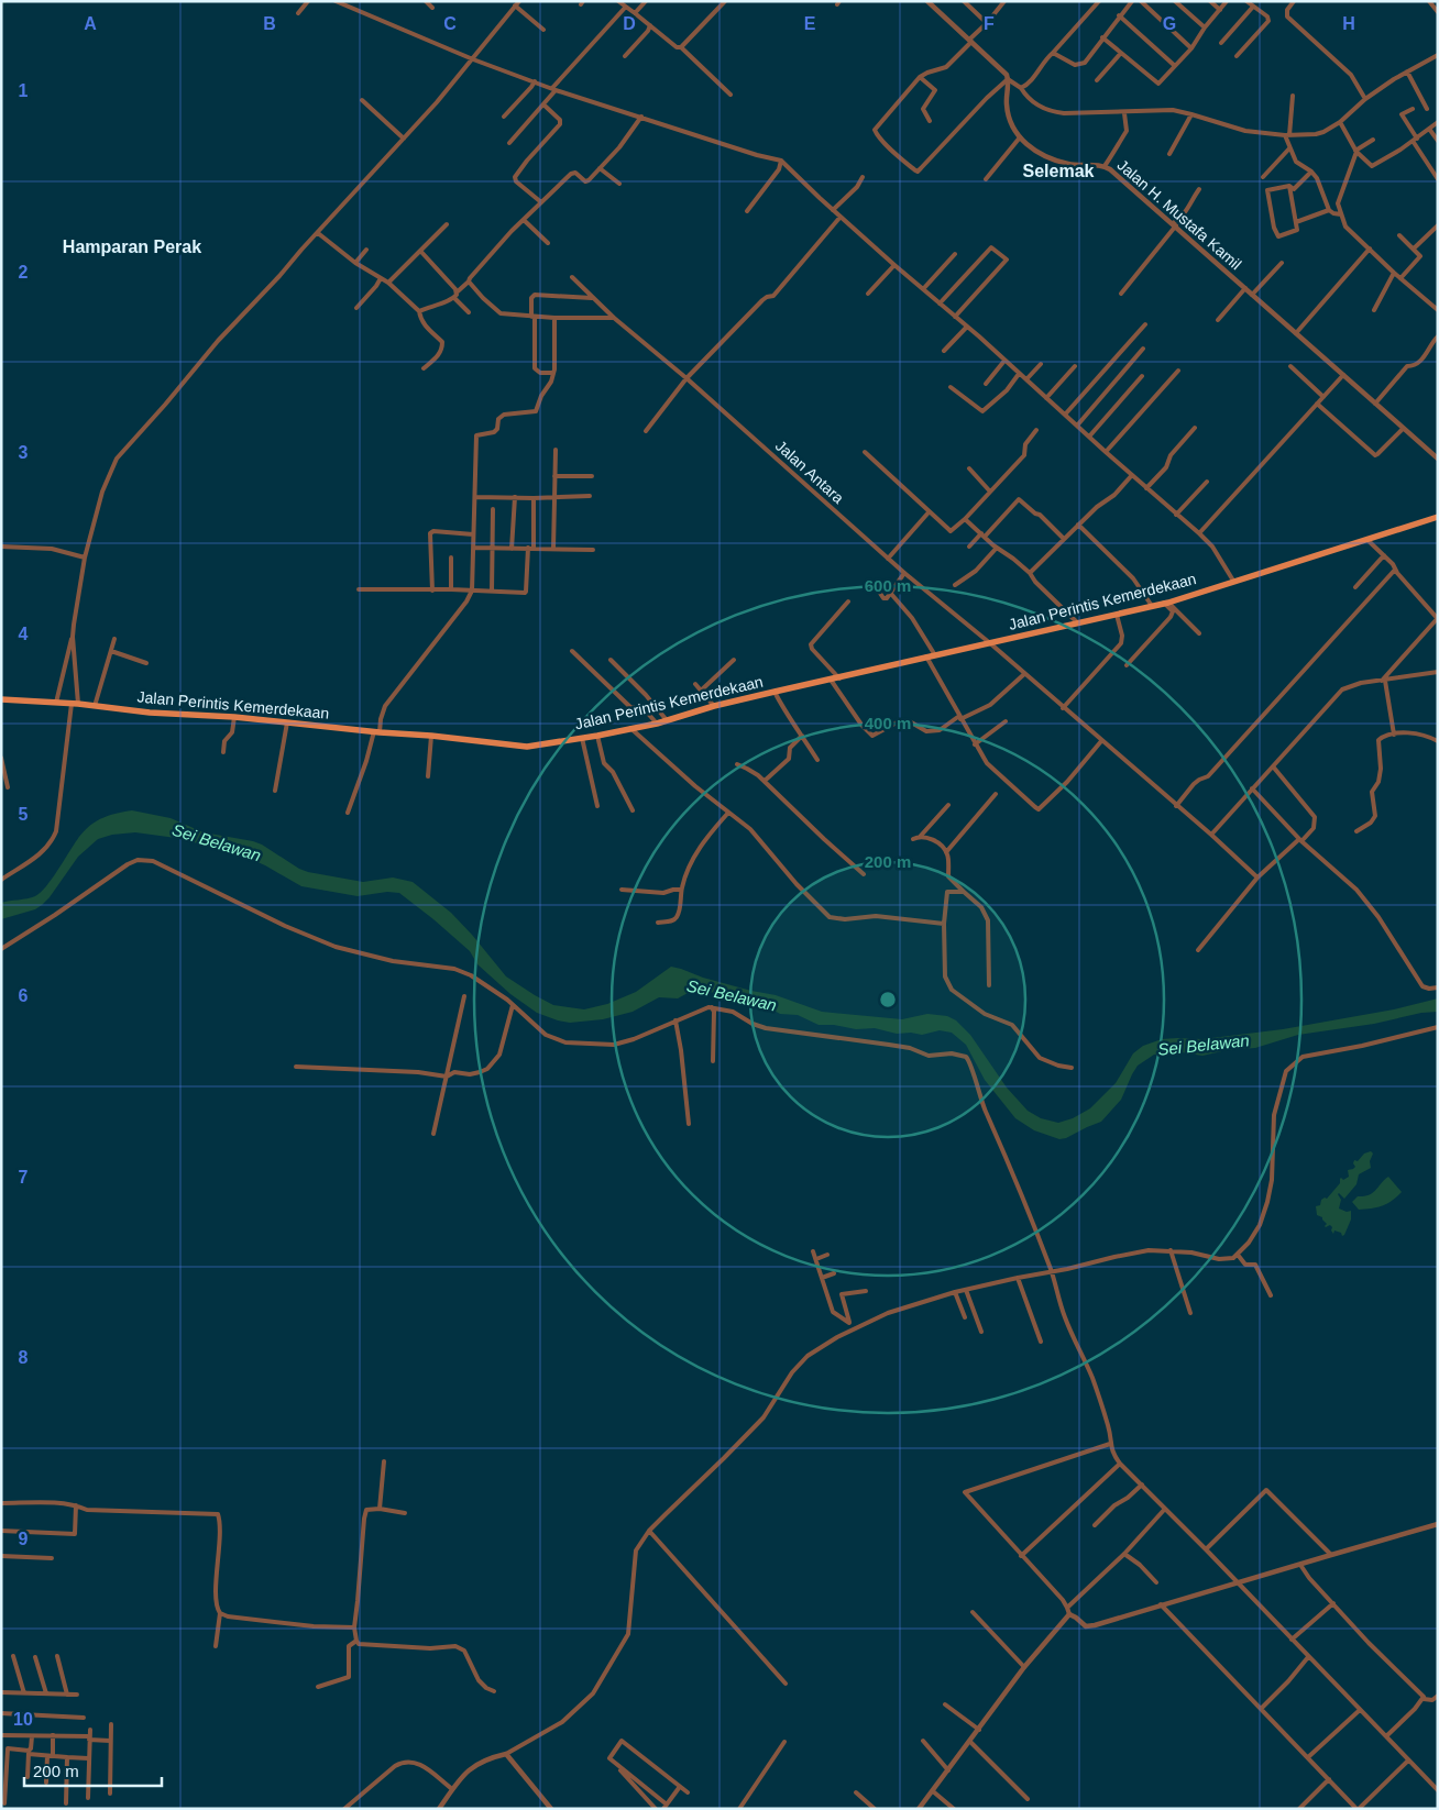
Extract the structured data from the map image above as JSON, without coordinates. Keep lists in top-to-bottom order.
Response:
{
  "streets": {
    "main road": ["Jalan Perintis Kemerdekaan"],
    "street": ["Jalan H. Mustafa Kamil", "Jalan Antara"]
  },
  "crossings": [
    ["Jalan Antara", "Jalan Perintis Kemerdekaan"]
  ],
  "districts": ["Selemak", "Hamparan Perak"],
  "water": ["Sei Belawan"],
  "scale_bar": "200 m",
  "grid": {
    "columns": [
      "A",
      "B",
      "C",
      "D",
      "E",
      "F",
      "G",
      "H"
    ],
    "rows": [
      "1",
      "2",
      "3",
      "4",
      "5",
      "6",
      "7",
      "8",
      "9",
      "10"
    ]
  },
  "rings": ["600 m", "400 m", "200 m"]
}
